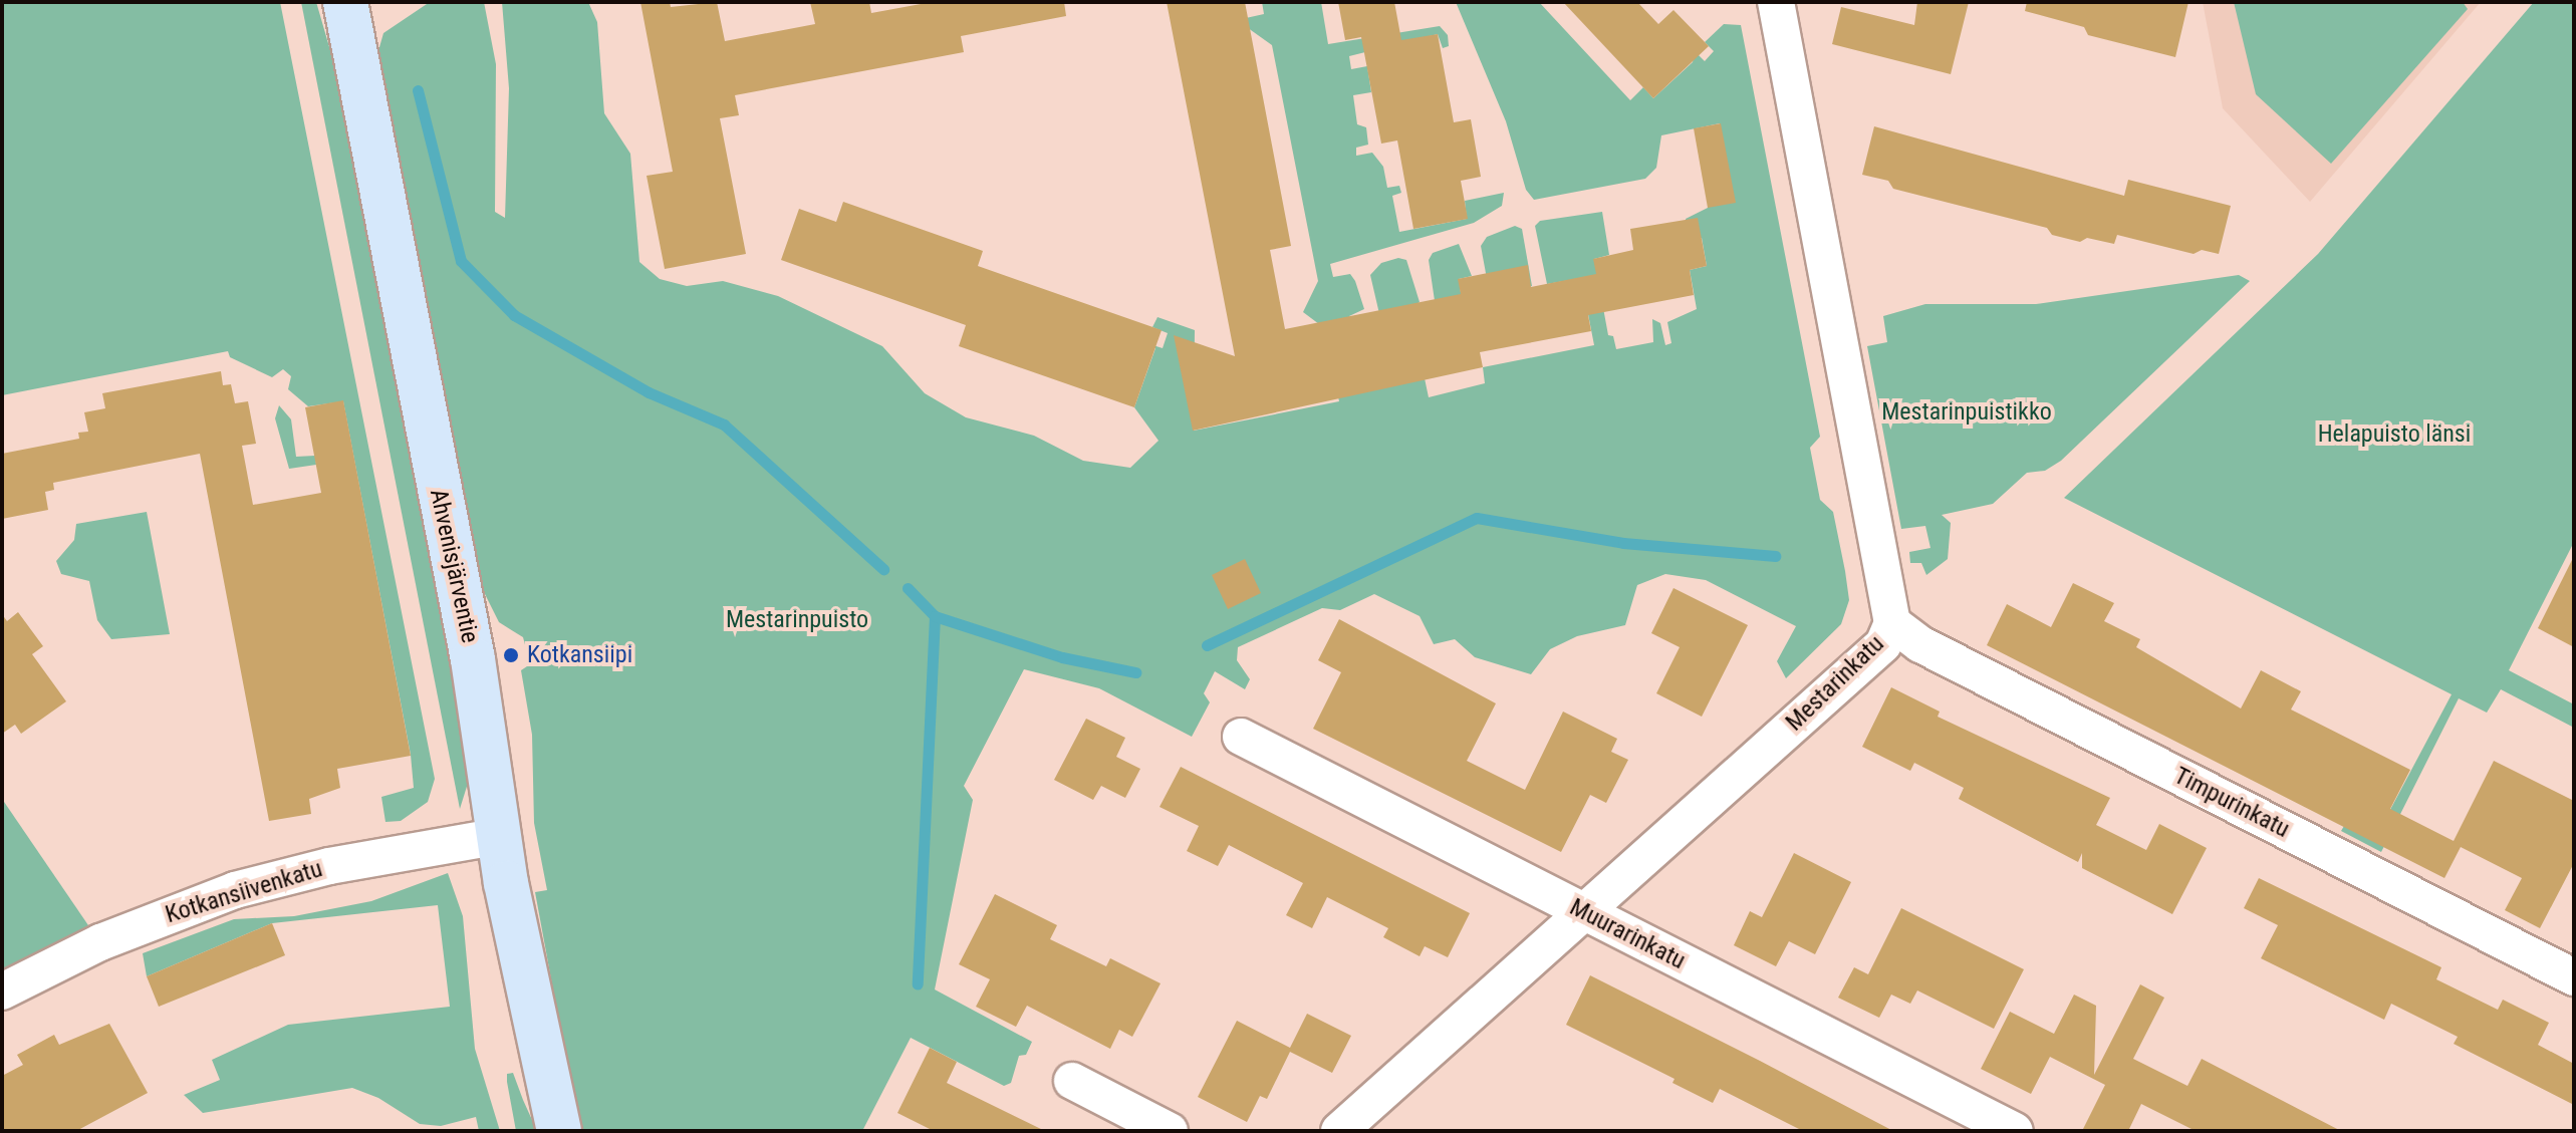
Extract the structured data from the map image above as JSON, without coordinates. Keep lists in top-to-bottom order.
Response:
{
  "streets": {
    "main road": ["Ahvenisjärventie"],
    "street": [
      "Mestarinkatu",
      "Timpurinkatu",
      "Kotkansiivenkatu",
      "Muurarinkatu"
    ]
  },
  "crossings": [
    ["Ahvenisjärventie", "Kotkansiivenkatu"],
    ["Mestarinkatu", "Timpurinkatu"],
    ["Mestarinkatu", "Muurarinkatu"]
  ],
  "parks": ["Mestarinpuistikko", "Helapuisto länsi", "Mestarinpuisto"],
  "places": ["Kotkansiipi"]
}
